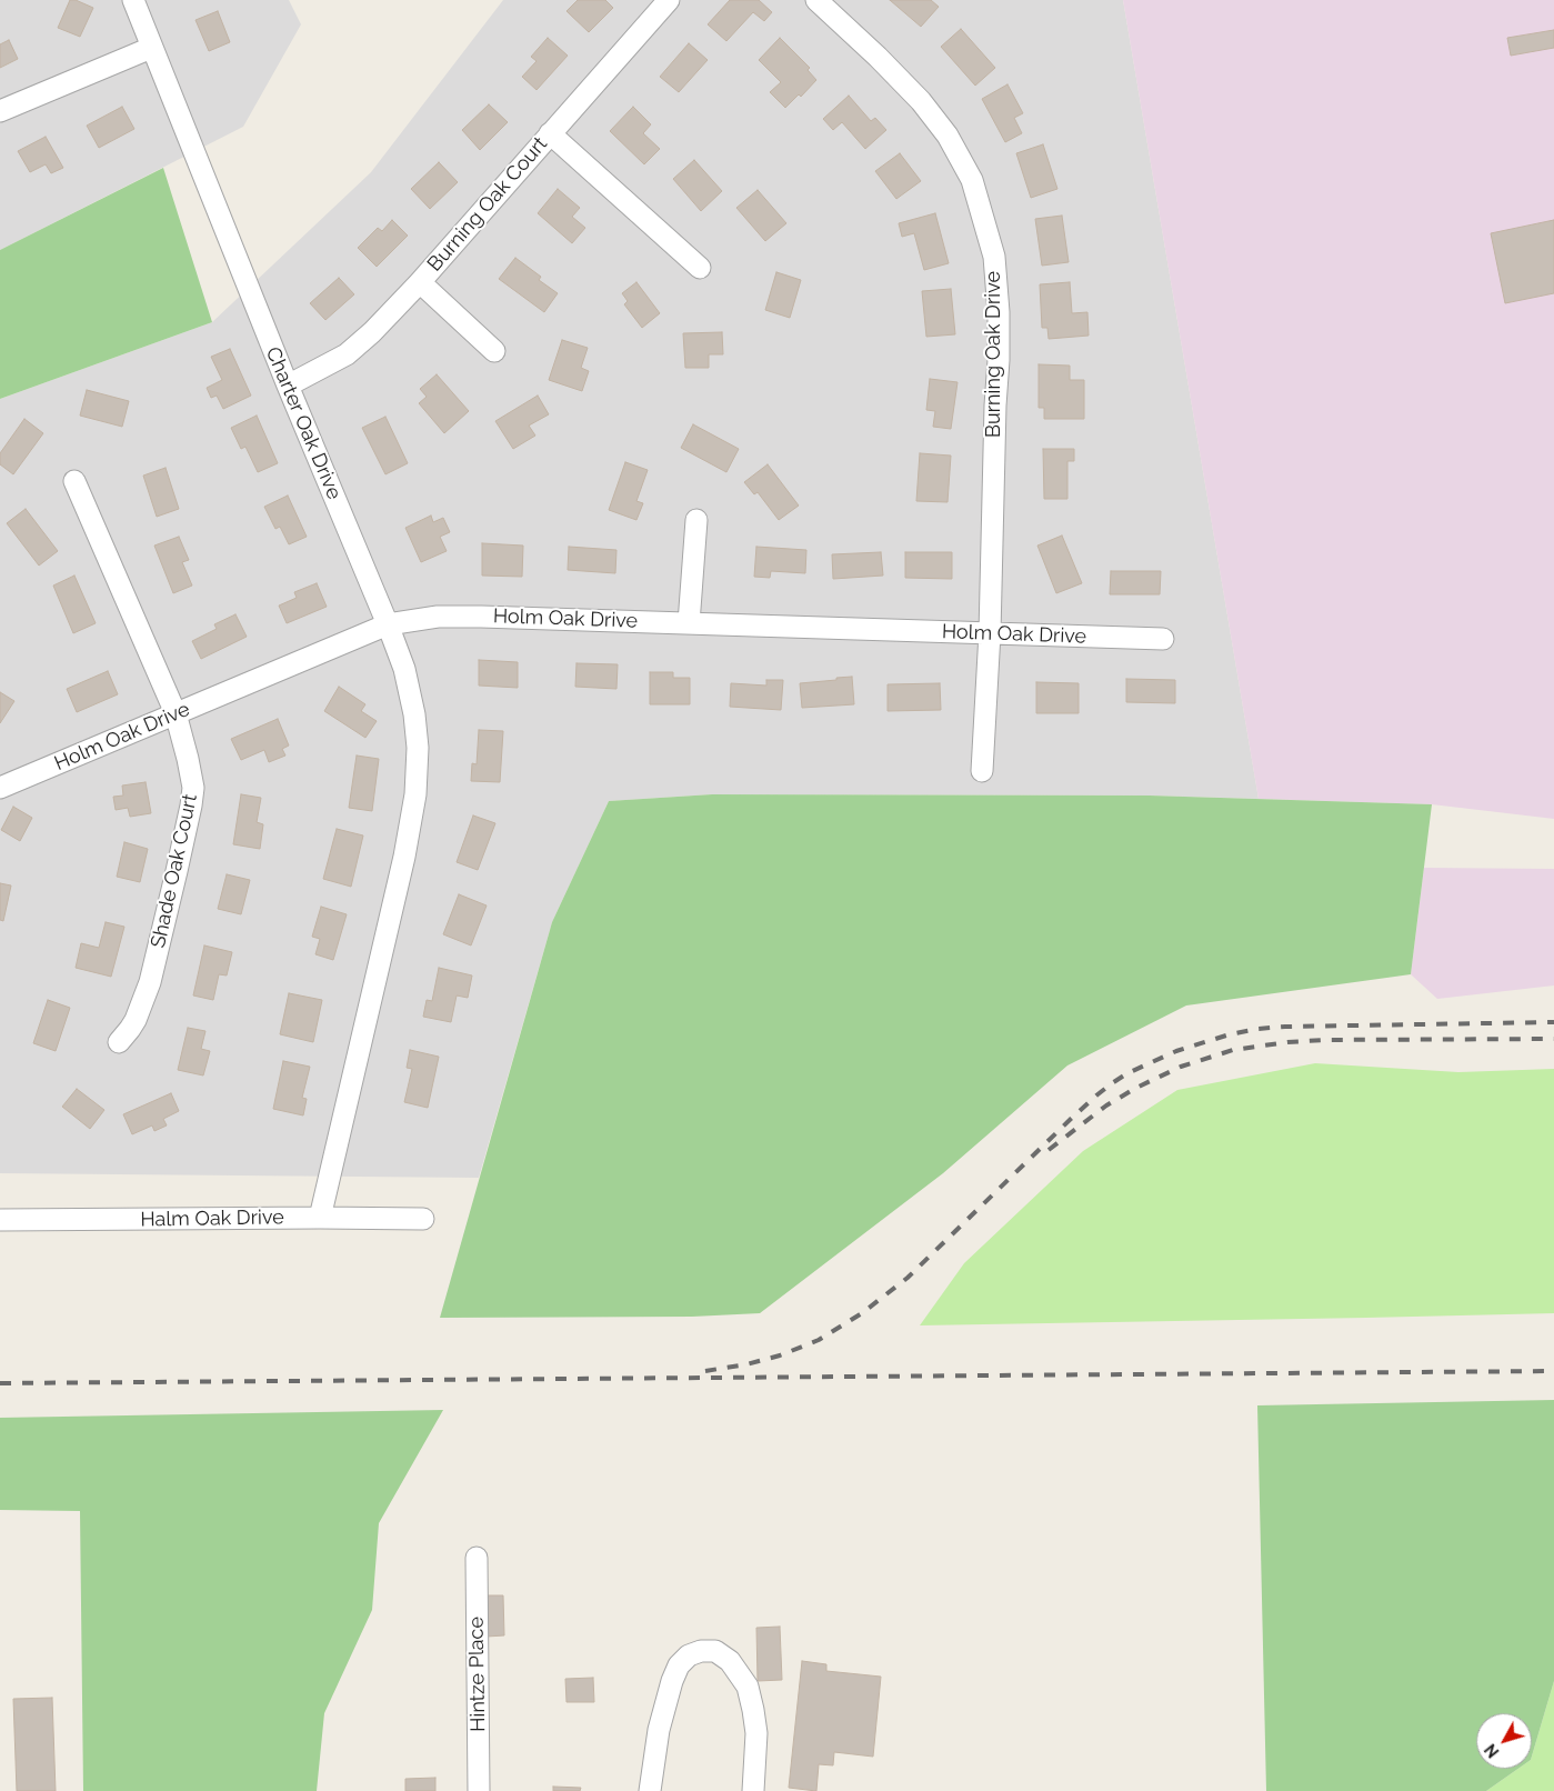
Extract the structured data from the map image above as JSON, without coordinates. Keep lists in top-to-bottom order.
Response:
{
  "streets": {
    "street": [
      "Burning Oak Court",
      "Burning Oak Drive",
      "Charter Oak Drive",
      "Holm Oak Drive",
      "Shade Oak Court",
      "Halm Oak Drive",
      "Hintze Place"
    ]
  },
  "crossings": [
    ["Burning Oak Court", "Charter Oak Drive"],
    ["Burning Oak Drive", "Holm Oak Drive"],
    ["Charter Oak Drive", "Holm Oak Drive"],
    ["Charter Oak Drive", "Halm Oak Drive"],
    ["Holm Oak Drive", "Shade Oak Court"]
  ],
  "north": "bottom left"
}
